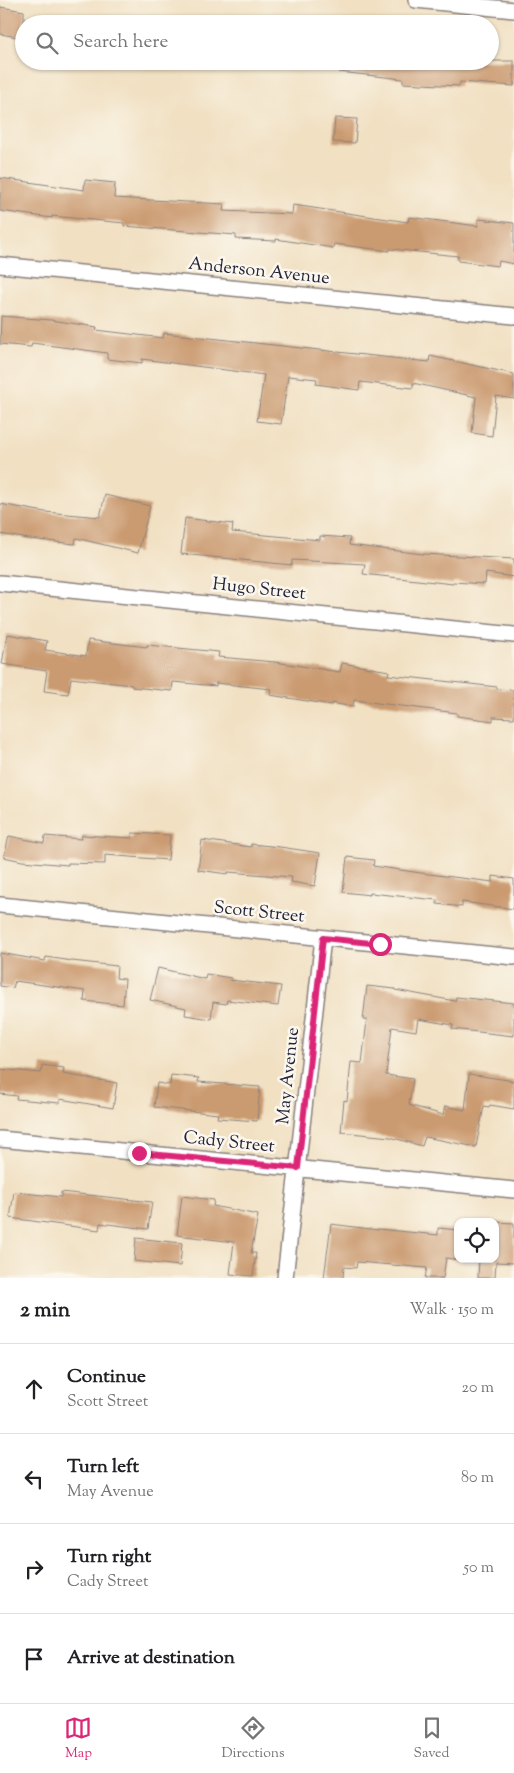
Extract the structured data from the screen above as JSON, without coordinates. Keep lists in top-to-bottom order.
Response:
{
  "streets": {
    "street": [
      "Anderson Avenue",
      "Hugo Street",
      "Scott Street",
      "May Avenue",
      "Cady Street"
    ]
  },
  "crossings": [
    ["Scott Street", "May Avenue"],
    ["May Avenue", "Cady Street"]
  ],
  "page": {
    "search": "Search here",
    "heading": ["2 min", "Walk · 150 m"],
    "list": [
      ["Continue", "Scott Street", "20 m"],
      ["Turn left", "May Avenue", "80 m"],
      ["Turn right", "Cady Street", "50 m"],
      "Arrive at destination"
    ],
    "nav": ["Map", "Directions", "Saved"]
  }
}
